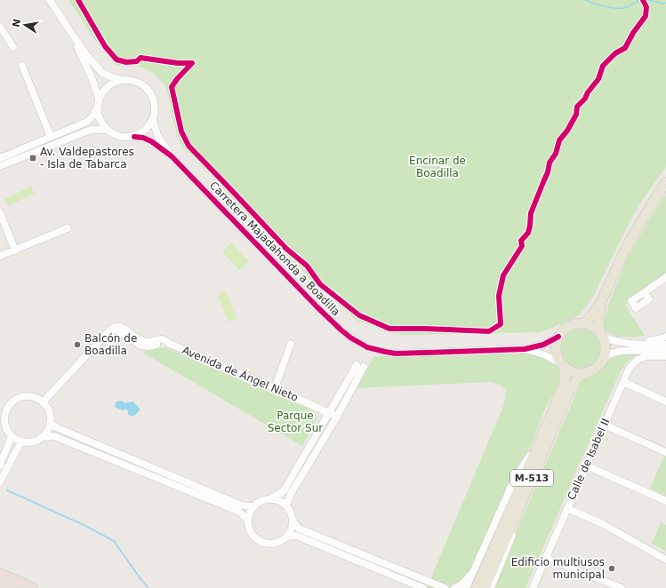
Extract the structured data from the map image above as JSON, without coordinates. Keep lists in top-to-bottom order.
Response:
{
  "streets": {
    "main road": ["M-513"],
    "street": ["Carretera Majadahonda a Boadilla", "Avenida de Ángel Nieto", "Calle de Isabel II"]
  },
  "crossings": [
    ["Carretera Majadahonda a Boadilla", "M-513"]
  ],
  "parks": ["Encinar de Boadilla", "Parque Sector Sur"],
  "places": {
    "transit": ["Av. Valdepastores - Isla de Tabarca"],
    "other": ["Balcón de Boadilla", "Edificio multiusos municipal"]
  },
  "north": "left"
}
